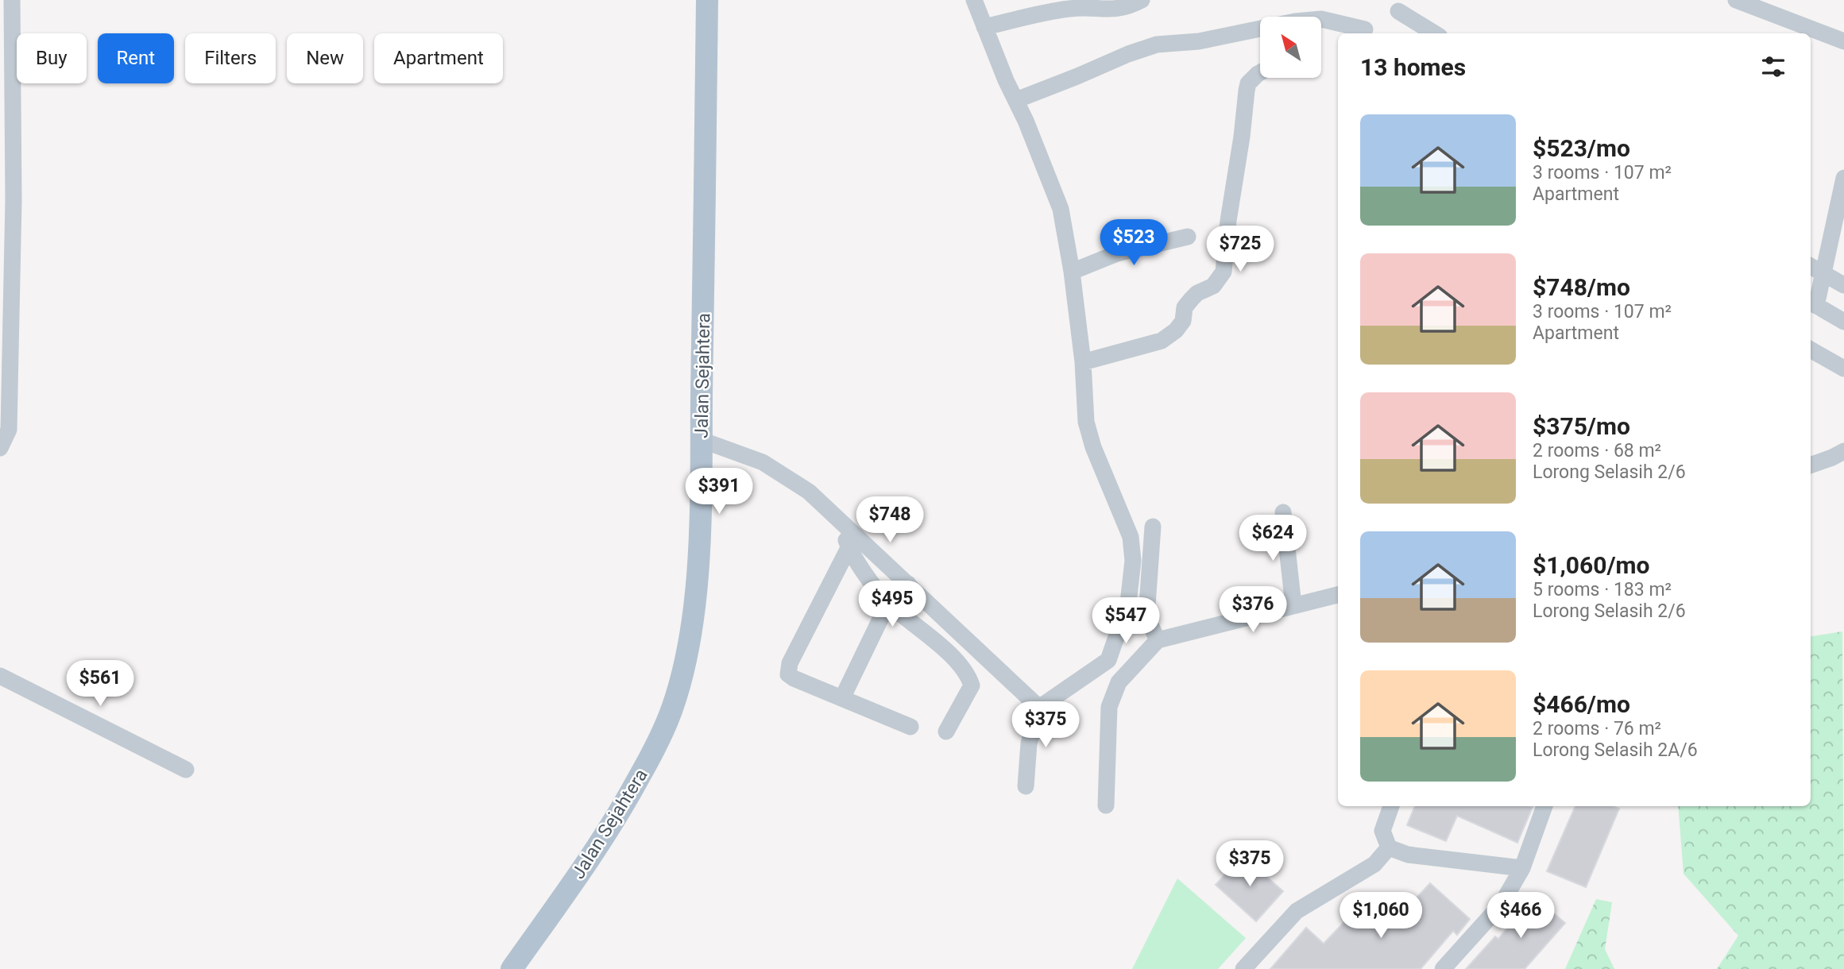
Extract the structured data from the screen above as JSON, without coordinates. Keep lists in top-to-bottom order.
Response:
{
  "streets": {
    "main road": ["Jalan Sejahtera"]
  },
  "north": "top left",
  "page": {
    "chip": [
      "Buy",
      "Rent",
      "Filters",
      "New",
      "Apartment"
    ],
    "heading": "13 homes",
    "list": [
      {
        "name": "$523/mo",
        "note": "3 rooms · 107 m² · Apartment"
      },
      {
        "name": "$748/mo",
        "note": "3 rooms · 107 m² · Apartment"
      },
      {
        "name": "$375/mo",
        "note": "2 rooms · 68 m² · Lorong Selasih 2/6"
      },
      {
        "name": "$1,060/mo",
        "note": "5 rooms · 183 m² · Lorong Selasih 2/6"
      },
      {
        "name": "$466/mo",
        "note": "2 rooms · 76 m² · Lorong Selasih 2A/6"
      }
    ],
    "price": [
      "$523",
      "$725",
      "$391",
      "$748",
      "$624",
      "$495",
      "$376",
      "$547",
      "$561",
      "$375",
      "$375",
      "$1,060",
      "$466"
    ]
  }
}
